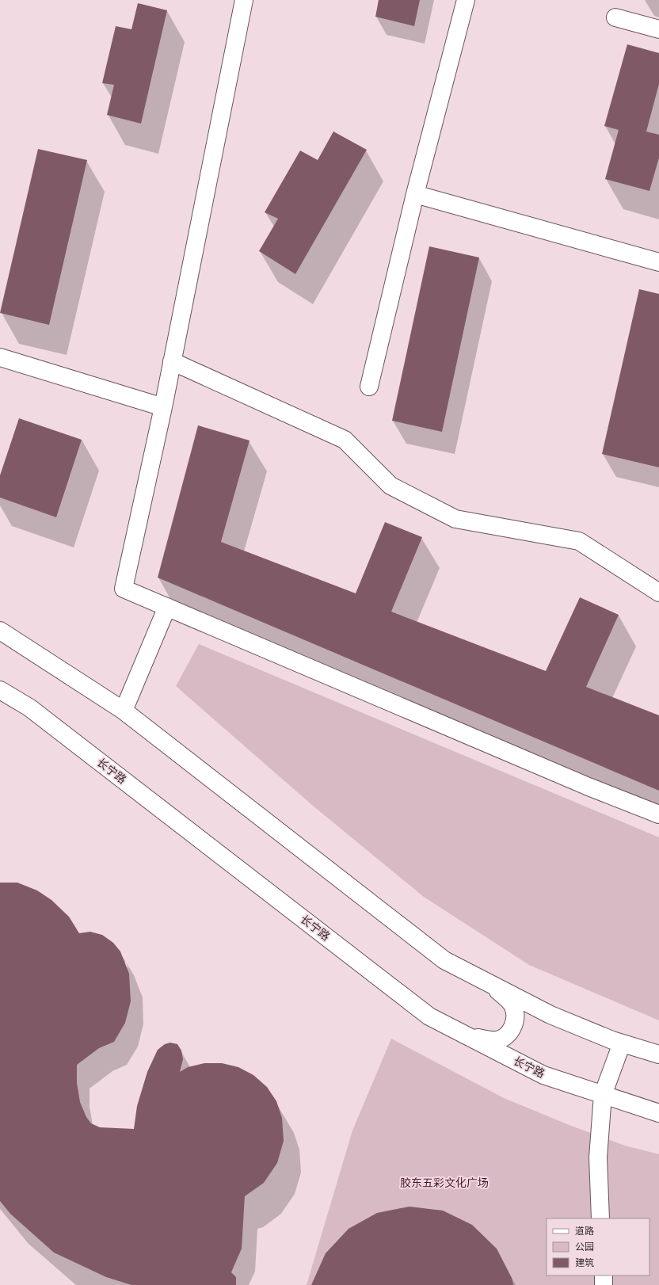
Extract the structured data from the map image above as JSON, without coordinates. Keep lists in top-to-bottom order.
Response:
{
  "streets": {
    "street": ["长宁路"]
  },
  "parks": ["胶东五彩文化广场"],
  "legend": ["道路", "公园", "建筑"]
}
